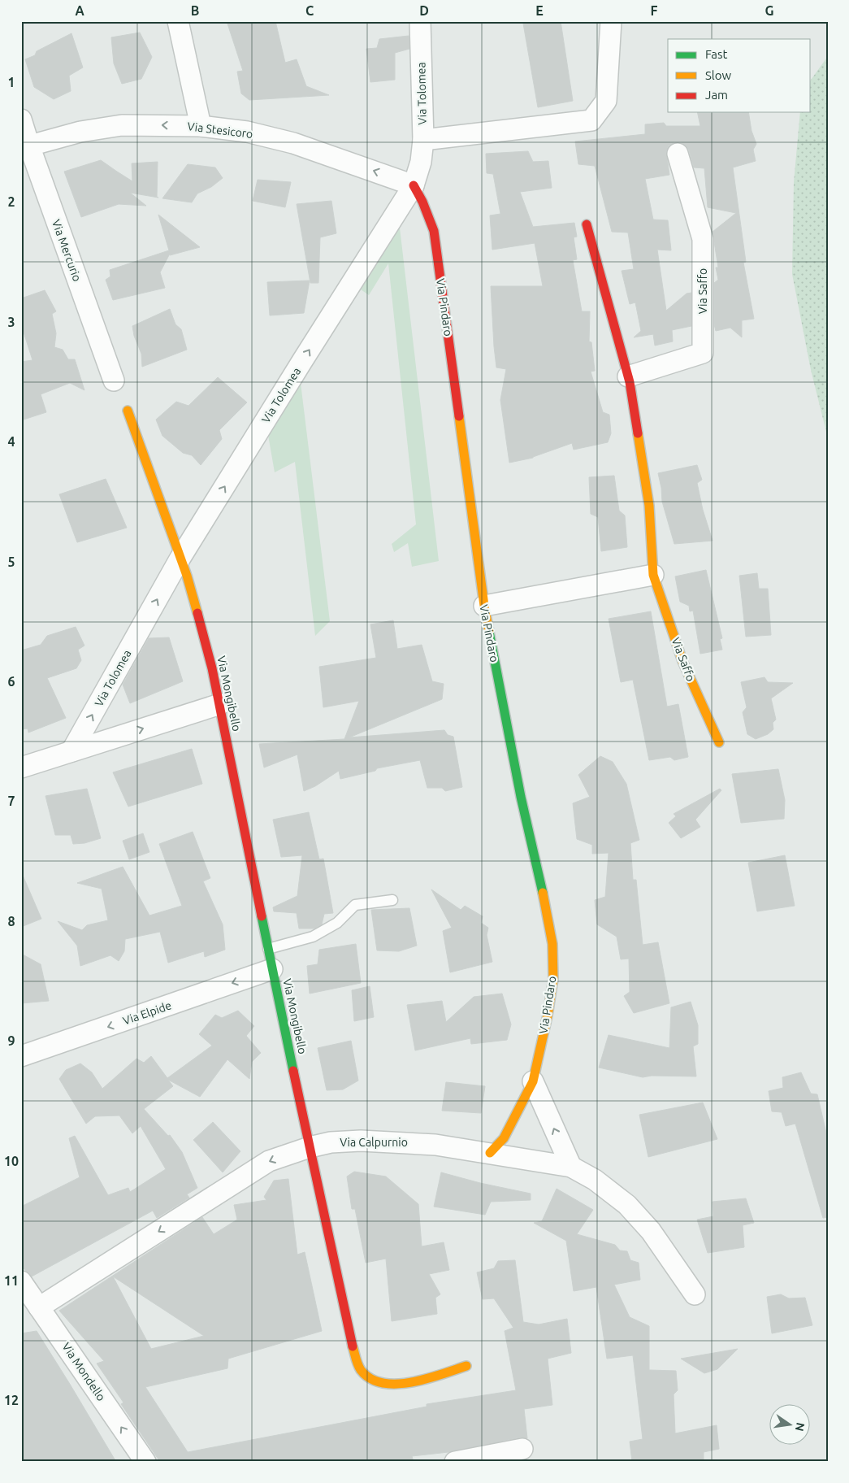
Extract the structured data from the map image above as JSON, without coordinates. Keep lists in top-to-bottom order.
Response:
{
  "streets": {
    "street": [
      "Via Tolomea",
      "Via Stesicoro",
      "Via Mercurio",
      "Via Saffo",
      "Via Pindaro",
      "Via Mongibello",
      "Via Elpide",
      "Via Calpurnio",
      "Via Mondello"
    ]
  },
  "crossings": [
    ["Via Tolomea", "Via Stesicoro"],
    ["Via Tolomea", "Via Pindaro"],
    ["Via Tolomea", "Via Mongibello"],
    ["Via Stesicoro", "Via Mercurio"],
    ["Via Stesicoro", "Via Pindaro"],
    ["Via Pindaro", "Via Calpurnio"],
    ["Via Mongibello", "Via Elpide"],
    ["Via Mongibello", "Via Calpurnio"],
    ["Via Calpurnio", "Via Mondello"]
  ],
  "one_way": [
    "Via Tolomea",
    "Via Stesicoro",
    "Via Elpide",
    "Via Calpurnio",
    "Via Mondello"
  ],
  "legend": ["Fast", "Slow", "Jam"],
  "north": "right",
  "grid": {
    "columns": [
      "A",
      "B",
      "C",
      "D",
      "E",
      "F",
      "G"
    ],
    "rows": [
      "1",
      "2",
      "3",
      "4",
      "5",
      "6",
      "7",
      "8",
      "9",
      "10",
      "11",
      "12"
    ]
  }
}
